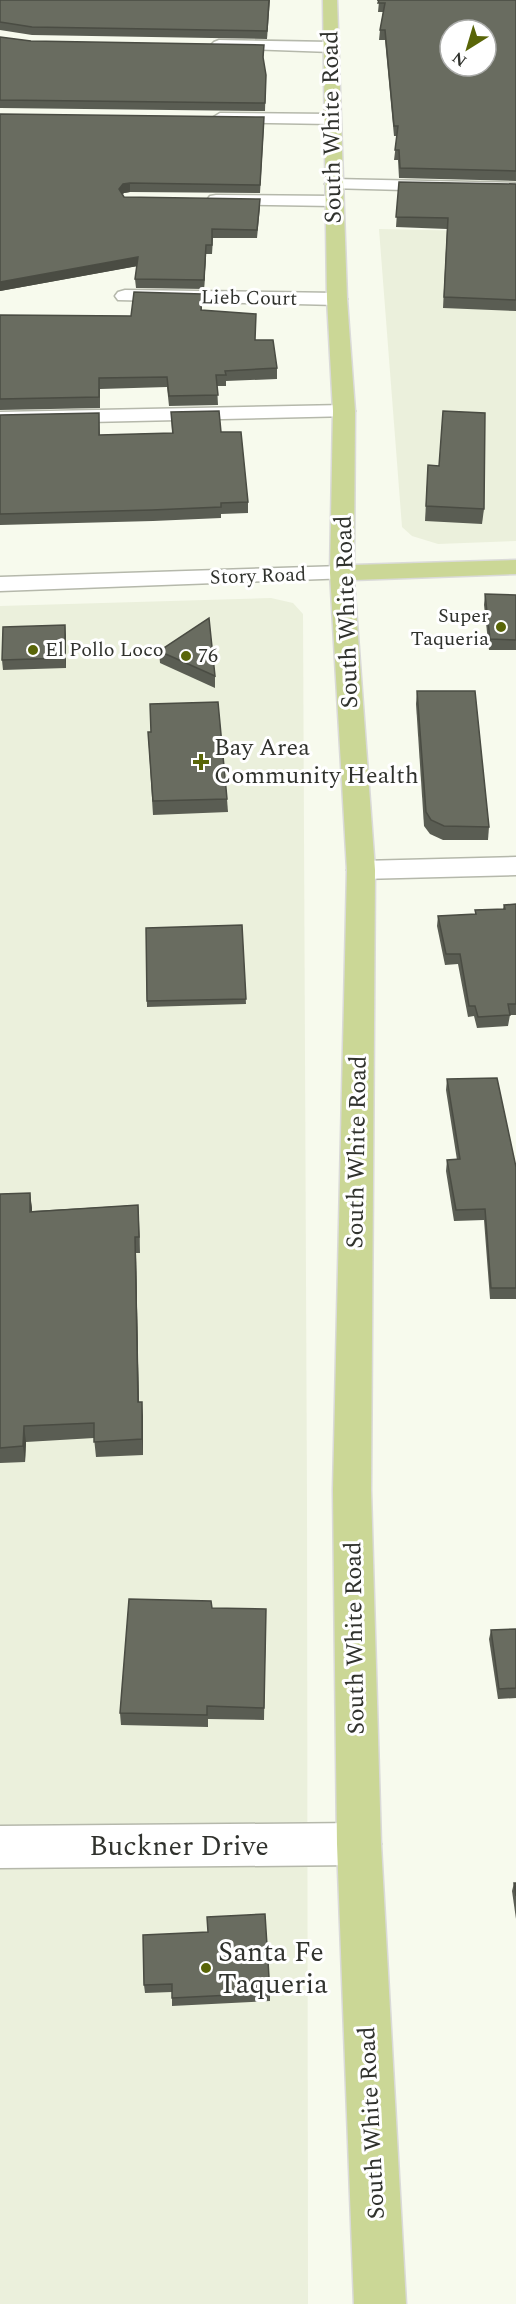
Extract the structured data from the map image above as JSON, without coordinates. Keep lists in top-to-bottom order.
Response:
{
  "streets": {
    "main road": ["South White Road", "Story Road"],
    "street": ["Lieb Court", "Buckner Drive"]
  },
  "crossings": [
    ["South White Road", "Lieb Court"],
    ["South White Road", "Story Road"],
    ["South White Road", "Buckner Drive"]
  ],
  "places": {
    "other": [
      "Super Taqueria",
      "El Pollo Loco",
      "76",
      "Santa Fe Taqueria"
    ],
    "health": ["Bay Area Community Health"]
  },
  "north": "bottom left"
}
